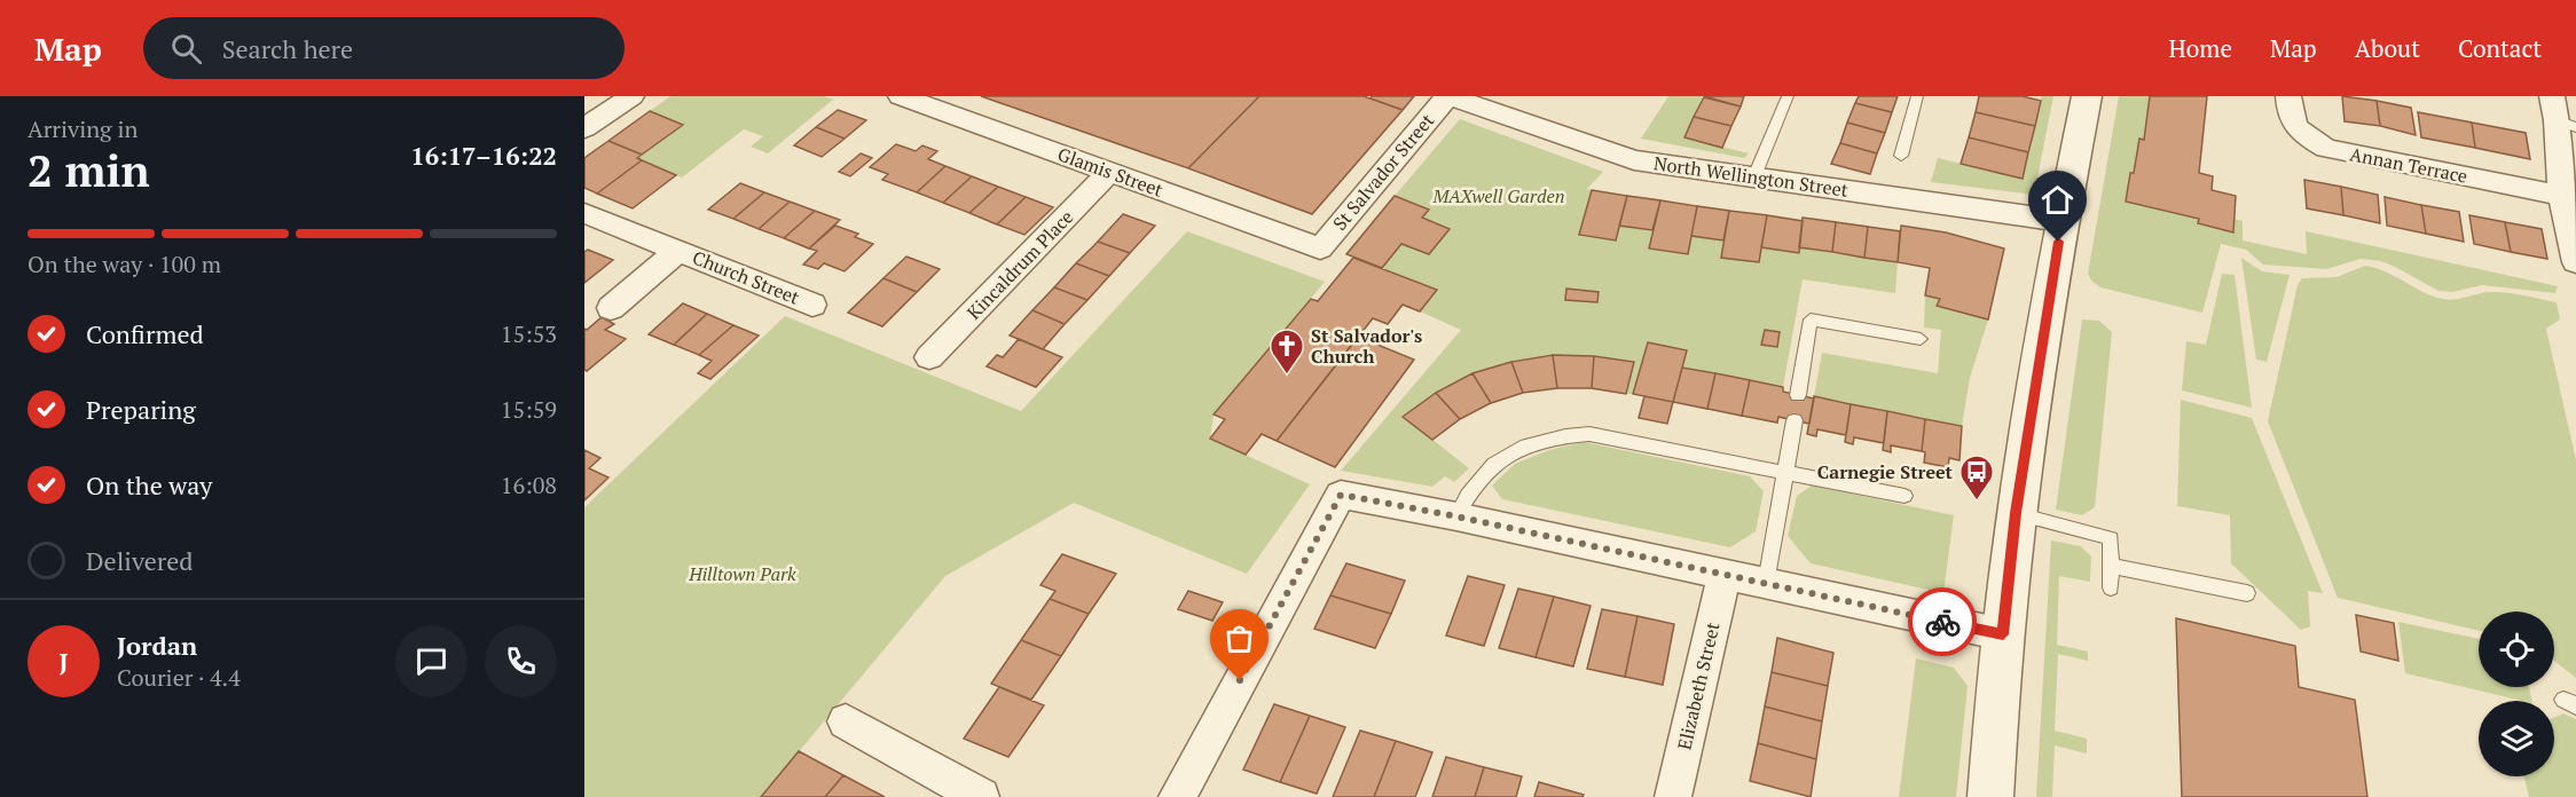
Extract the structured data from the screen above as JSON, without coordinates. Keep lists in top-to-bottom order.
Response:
{
  "streets": {
    "street": [
      "Annan Terrace",
      "Glamis Street",
      "St Salvador Street",
      "North Wellington Street",
      "Kincaldrum Place",
      "Church Street",
      "Elizabeth Street"
    ]
  },
  "crossings": [
    ["Glamis Street", "St Salvador Street"],
    ["Glamis Street", "Kincaldrum Place"],
    ["St Salvador Street", "North Wellington Street"]
  ],
  "parks": ["MAXwell Garden", "Hilltown Park"],
  "places": {
    "church": ["St Salvador's Church"],
    "bus stop": ["Carnegie Street"]
  },
  "page": {
    "header": "Map",
    "search": "Search here",
    "nav": [
      "Home",
      "Map",
      "About",
      "Contact"
    ],
    "heading": ["2 min", "Arriving in", "16:17–16:22"],
    "panel": ["Jordan", "Courier · 4.4"],
    "bar": "On the way · 100 m",
    "list": [
      ["Confirmed", "15:53"],
      ["Preparing", "15:59"],
      ["On the way", "16:08"],
      "Delivered"
    ],
    "round": "J"
  }
}
